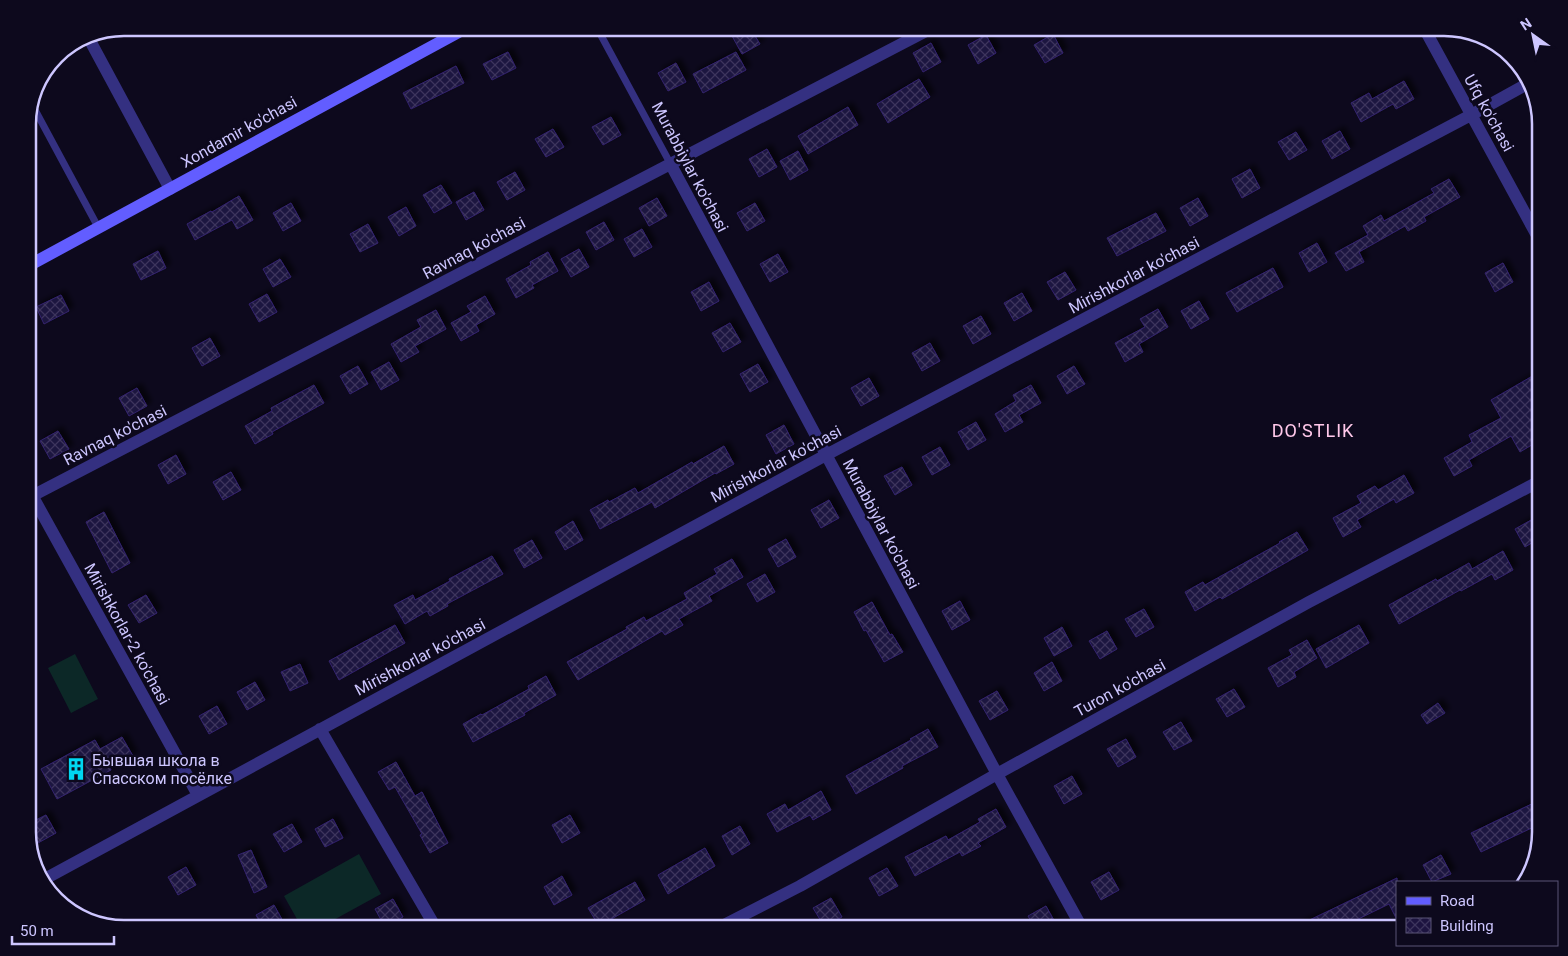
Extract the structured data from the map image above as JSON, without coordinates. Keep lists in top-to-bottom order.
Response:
{
  "streets": {
    "main road": ["Xondamir ko'chasi"],
    "street": [
      "Ufq ko'chasi",
      "Murabbiylar ko'chasi",
      "Ravnaq ko'chasi",
      "Mirishkorlar ko'chasi",
      "Mirishkorlar-2 ko'chasi",
      "Turon ko'chasi"
    ]
  },
  "crossings": [
    ["Ufq ko'chasi", "Mirishkorlar ko'chasi"],
    ["Murabbiylar ko'chasi", "Ravnaq ko'chasi"],
    ["Murabbiylar ko'chasi", "Mirishkorlar ko'chasi"],
    ["Murabbiylar ko'chasi", "Turon ko'chasi"],
    ["Mirishkorlar ko'chasi", "Mirishkorlar-2 ko'chasi"]
  ],
  "districts": ["DO'STLIK"],
  "places": {
    "building": ["Бывшая школа в Спасском посёлке"]
  },
  "legend": ["Road", "Building"],
  "scale_bar": "50 m",
  "north": "top left"
}
